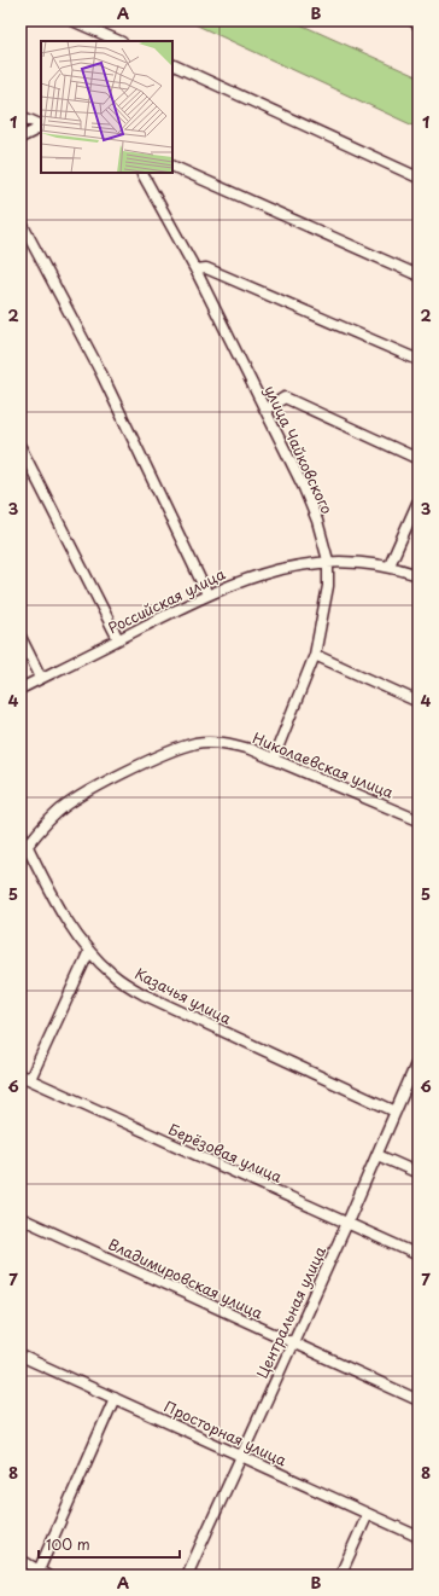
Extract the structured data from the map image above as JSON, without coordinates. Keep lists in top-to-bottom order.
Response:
{
  "streets": {
    "street": [
      "улица Чайковского",
      "Российская улица",
      "Николаевская улица",
      "Казачья улица",
      "Берёзовая улица",
      "Владимировская улица",
      "Центральная улица",
      "Просторная улица"
    ]
  },
  "crossings": [
    ["улица Чайковского", "Российская улица"],
    ["улица Чайковского", "Николаевская улица"],
    ["Николаевская улица", "Казачья улица"],
    ["Казачья улица", "Центральная улица"],
    ["Берёзовая улица", "Центральная улица"],
    ["Владимировская улица", "Центральная улица"],
    ["Центральная улица", "Просторная улица"]
  ],
  "scale_bar": "100 m",
  "grid": {
    "columns": ["A", "B"],
    "rows": [
      "1",
      "2",
      "3",
      "4",
      "5",
      "6",
      "7",
      "8"
    ]
  }
}
